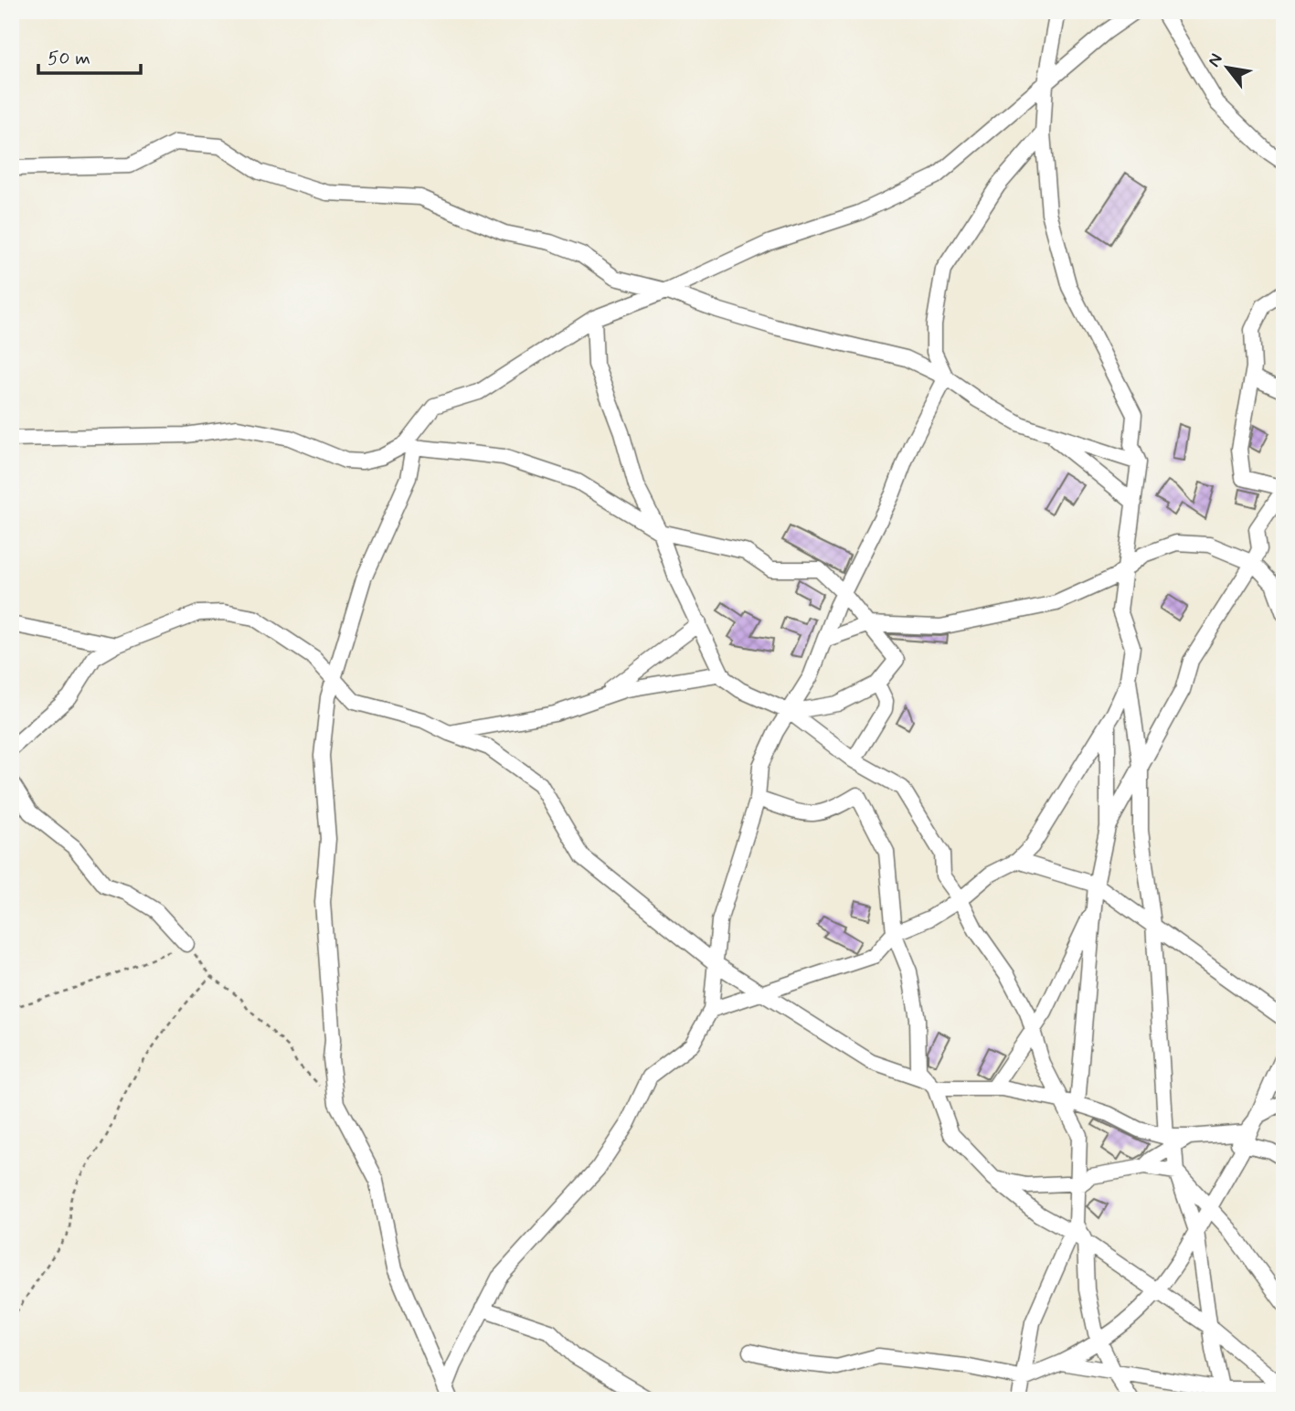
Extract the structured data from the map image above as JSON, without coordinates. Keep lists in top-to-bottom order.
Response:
{
  "scale_bar": "50 m",
  "north": "top left"
}
